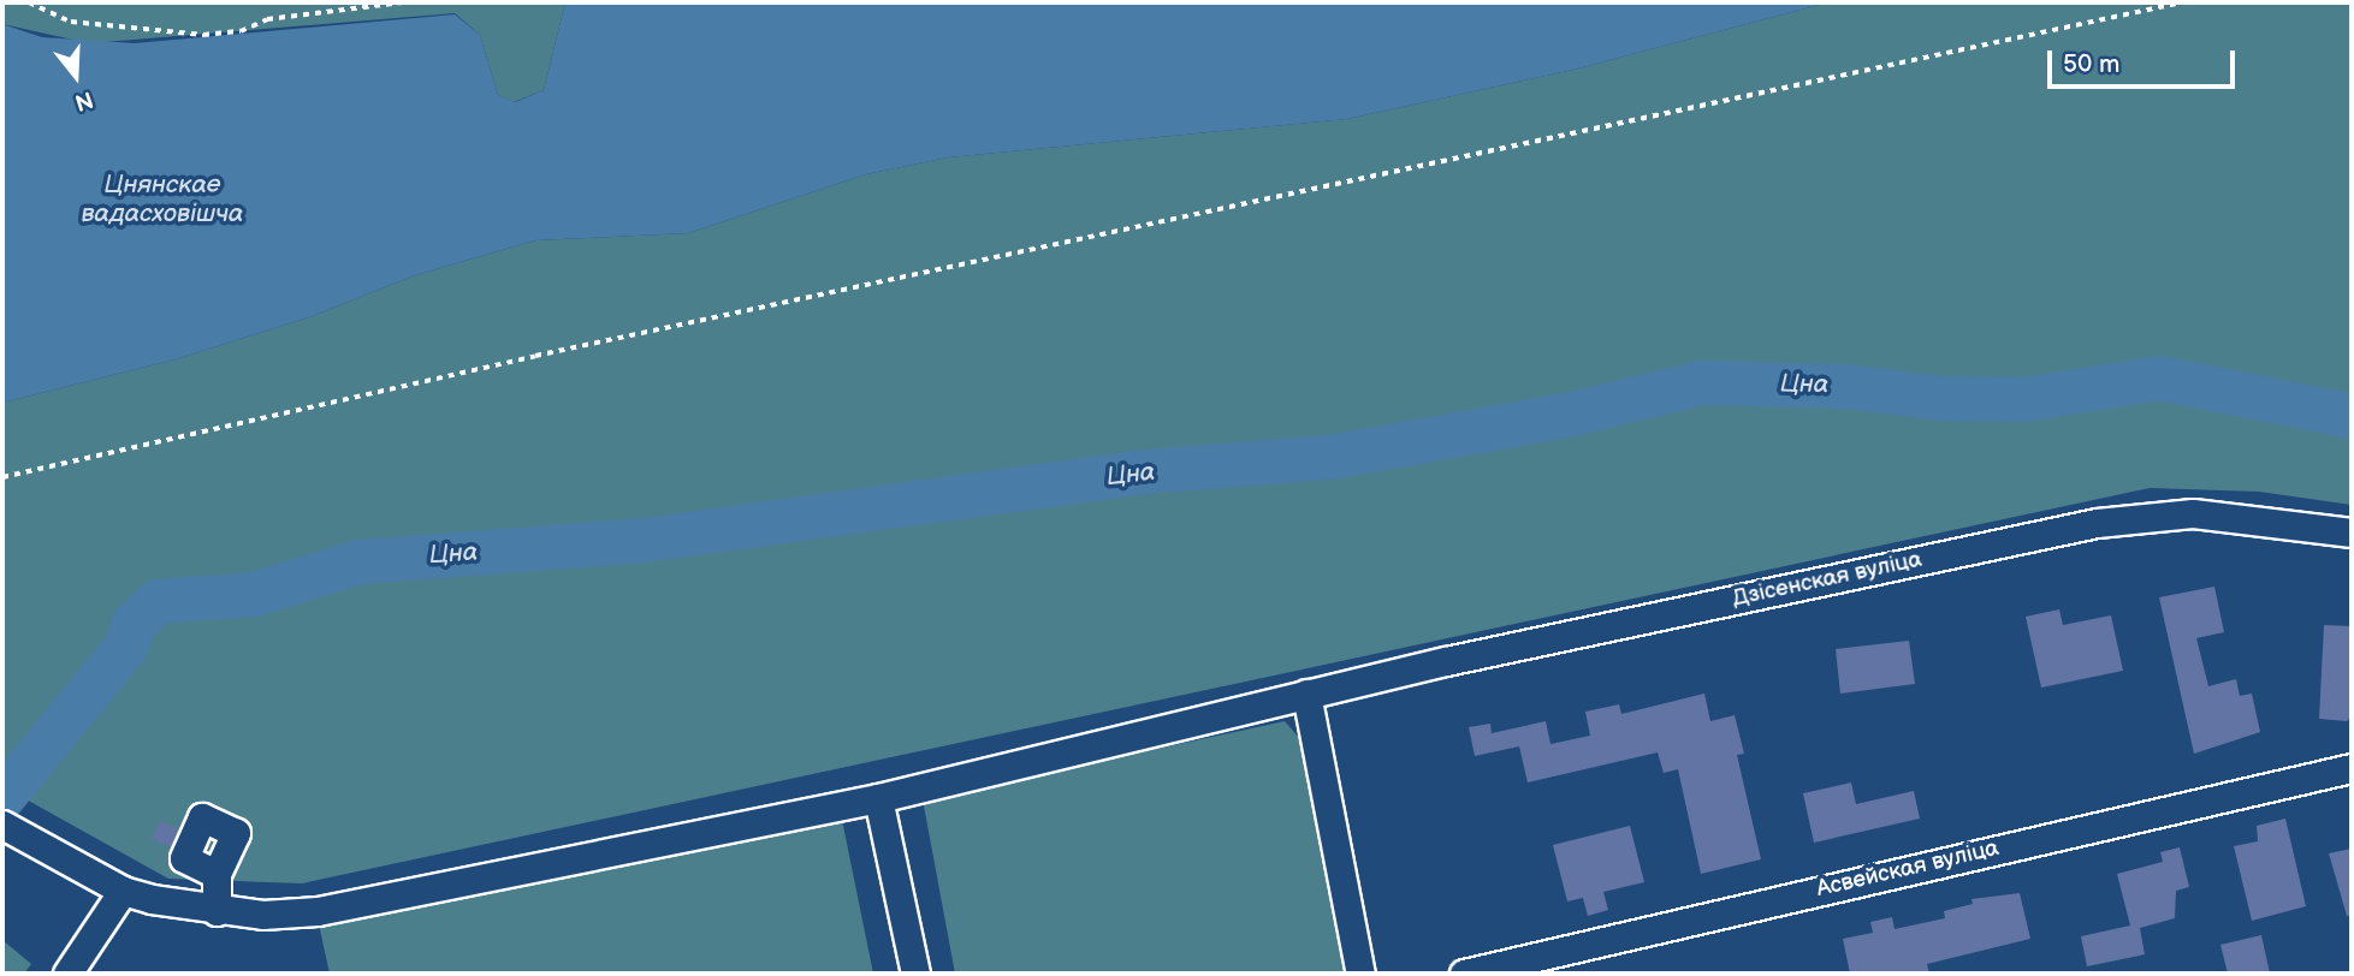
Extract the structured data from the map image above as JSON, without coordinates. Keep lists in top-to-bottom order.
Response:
{
  "streets": {
    "street": ["Дзісенская вуліца", "Асвейская вуліца"]
  },
  "water": ["Цнянскае вадасховішча", "Цна"],
  "scale_bar": "50 m",
  "north": "bottom"
}
